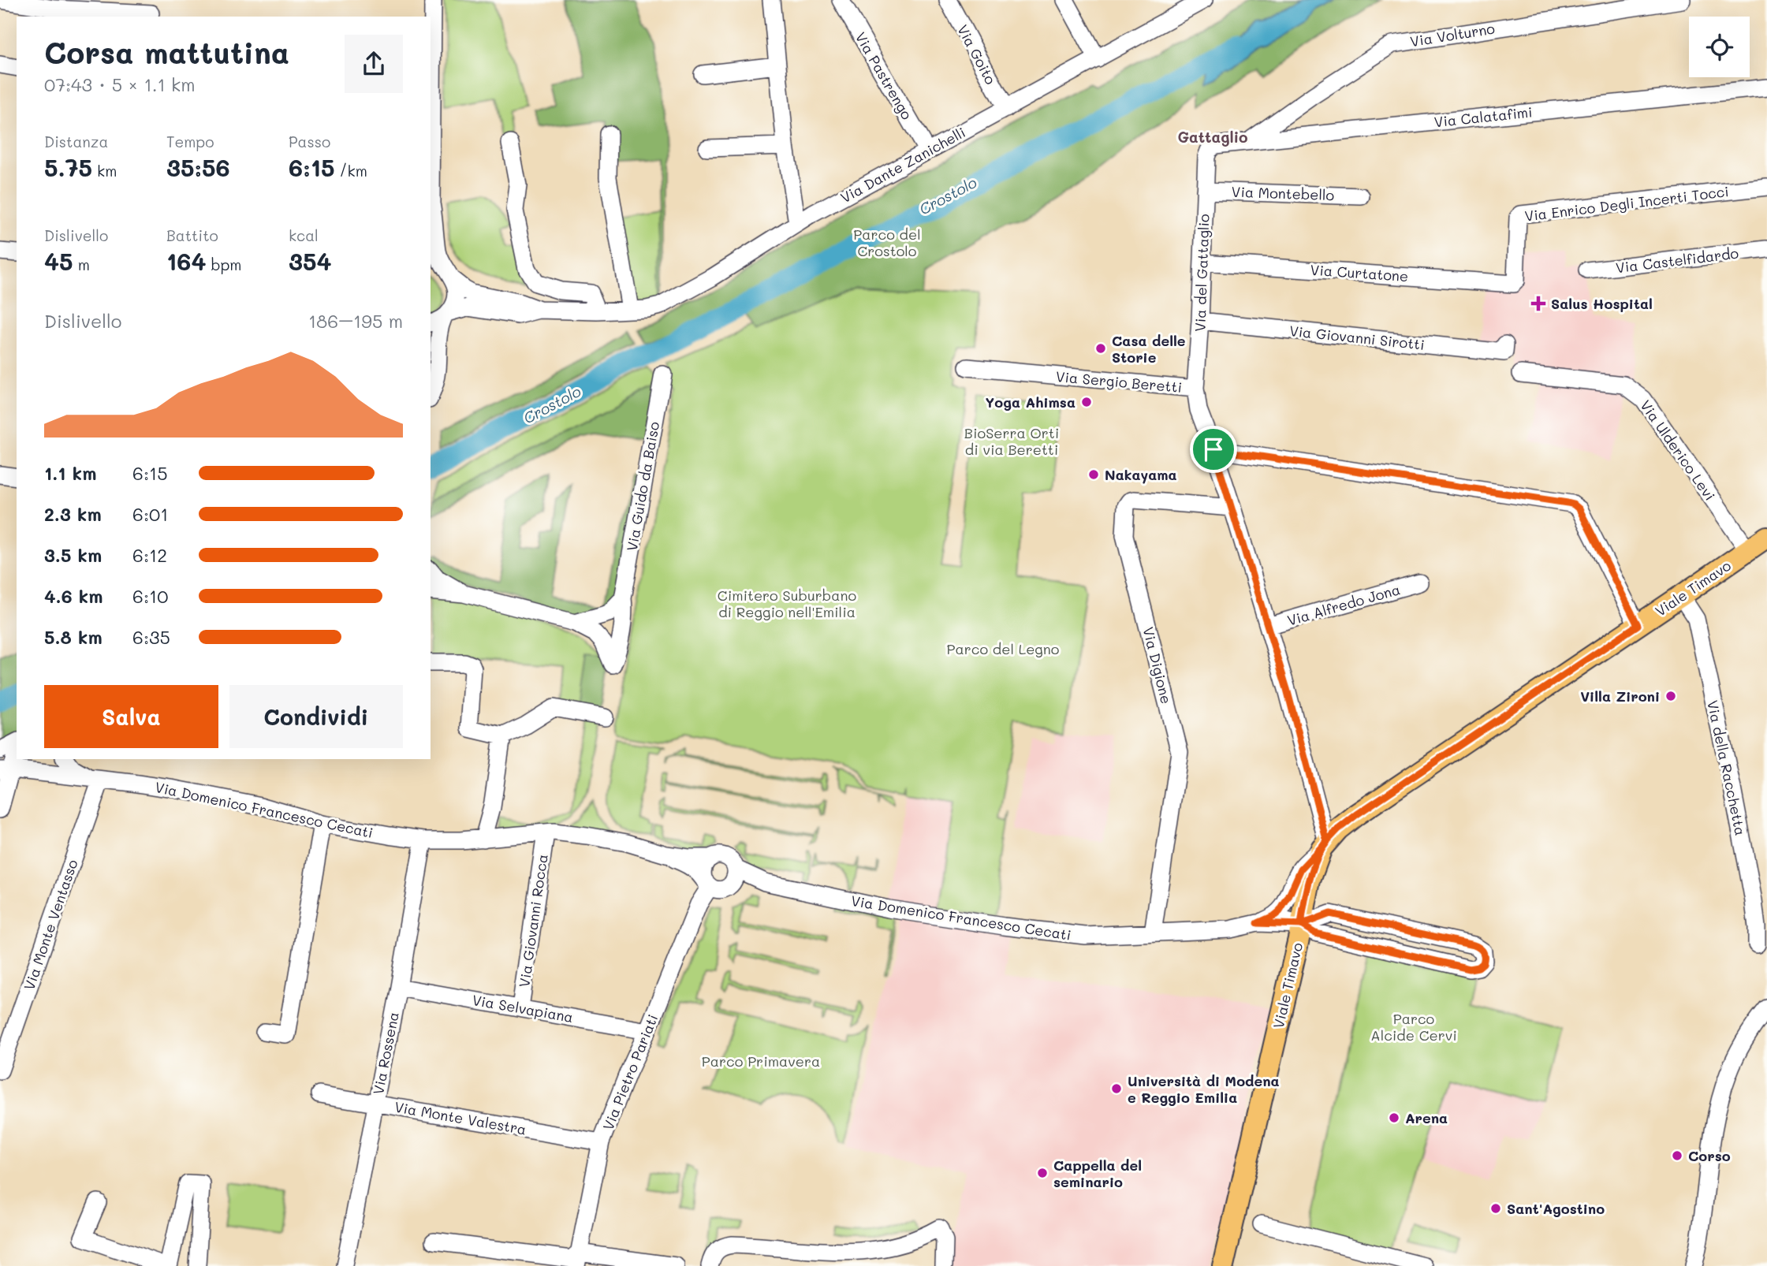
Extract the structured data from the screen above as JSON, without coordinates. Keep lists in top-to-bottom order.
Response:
{
  "streets": {
    "main road": ["Viale Timavo"],
    "street": [
      "Via Volturno",
      "Via Goito",
      "Via Pastrengo",
      "Via Calatafimi",
      "Via Dante Zanichelli",
      "Via Montebello",
      "Via Enrico Degli Incerti Tocci",
      "Via Castelfidardo",
      "Via del Gattaglio",
      "Via Curtatone",
      "Via Giovanni Sirotti",
      "Via Sergio Beretti",
      "Via Ulderico Levi",
      "Via Guido da Baiso",
      "Via Alfredo Jona",
      "Via Digione",
      "Via della Racchetta",
      "Via Domenico Francesco Cecati",
      "Via Giovanni Rocca",
      "Via Monte Ventasso",
      "Via Selvapiana",
      "Via Rossena",
      "Via Pietro Pariati",
      "Via Monte Valestra"
    ]
  },
  "crossings": [
    ["Via Volturno", "Via Calatafimi"],
    ["Via Goito", "Via Dante Zanichelli"],
    ["Via Pastrengo", "Via Dante Zanichelli"],
    ["Via Calatafimi", "Via del Gattaglio"],
    ["Via Montebello", "Via del Gattaglio"],
    ["Via Enrico Degli Incerti Tocci", "Via Curtatone"],
    ["Via del Gattaglio", "Via Curtatone"],
    ["Via del Gattaglio", "Via Giovanni Sirotti"],
    ["Via del Gattaglio", "Via Sergio Beretti"],
    ["Via Sergio Beretti", "Viale Timavo"],
    ["Via Sergio Beretti", "Via Alfredo Jona"],
    ["Via Sergio Beretti", "Via Digione"],
    ["Via Ulderico Levi", "Viale Timavo"],
    ["Viale Timavo", "Via della Racchetta"],
    ["Viale Timavo", "Via Domenico Francesco Cecati"],
    ["Via Digione", "Via Domenico Francesco Cecati"],
    ["Via Domenico Francesco Cecati", "Via Giovanni Rocca"],
    ["Via Domenico Francesco Cecati", "Via Monte Ventasso"],
    ["Via Domenico Francesco Cecati", "Via Rossena"],
    ["Via Domenico Francesco Cecati", "Via Pietro Pariati"],
    ["Via Giovanni Rocca", "Via Selvapiana"],
    ["Via Selvapiana", "Via Rossena"],
    ["Via Selvapiana", "Via Pietro Pariati"],
    ["Via Rossena", "Via Monte Valestra"],
    ["Via Pietro Pariati", "Via Monte Valestra"]
  ],
  "districts": ["Gattaglio"],
  "water": ["Crostolo"],
  "parks": [
    "Parco del Crostolo",
    "BioSerra Orti di via Beretti",
    "Cimitero Suburbano di Reggio nell'Emilia",
    "Parco del Legno",
    "Parco Alcide Cervi",
    "Parco Primavera"
  ],
  "places": {
    "health": ["Salus Hospital"],
    "other": [
      "Casa delle Storie",
      "Yoga Ahimsa",
      "Nakayama",
      "Villa Zironi",
      "Università di Modena e Reggio Emilia",
      "Arena",
      "Corso",
      "Cappella del seminario",
      "Sant'Agostino"
    ]
  },
  "page": {
    "heading": ["Corsa mattutina", "07:43 · 5 × 1.1 km"],
    "stats": [
      ["Distanza", "5.75 km"],
      ["Tempo", "35:56"],
      ["Passo", "6:15 /km"],
      ["Dislivello", "45 m"],
      ["Battito", "164 bpm"],
      ["kcal", "354"]
    ],
    "chart": ["Dislivello", "186–195 m"],
    "list": [
      {
        "name": "1.1 km",
        "note": "6:15"
      },
      {
        "name": "2.3 km",
        "note": "6:01"
      },
      {
        "name": "3.5 km",
        "note": "6:12"
      },
      {
        "name": "4.6 km",
        "note": "6:10"
      },
      {
        "name": "5.8 km",
        "note": "6:35"
      }
    ],
    "buttons": ["Salva", "Condividi"]
  }
}
